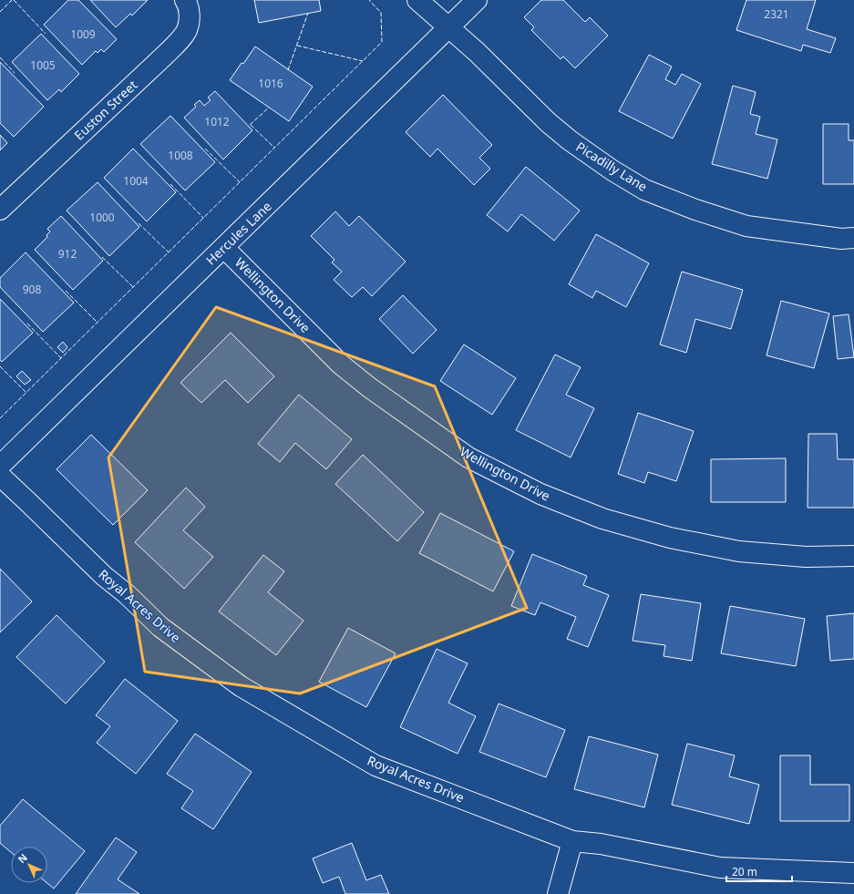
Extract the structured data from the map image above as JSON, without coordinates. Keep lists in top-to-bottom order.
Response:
{
  "streets": {
    "street": [
      "Euston Street",
      "Picadilly Lane",
      "Hercules Lane",
      "Wellington Drive",
      "Royal Acres Drive"
    ]
  },
  "crossings": [
    ["Picadilly Lane", "Hercules Lane"],
    ["Hercules Lane", "Wellington Drive"]
  ],
  "house_numbers": [
    "2321",
    "1009",
    "1005",
    "1016",
    "1012",
    "1008",
    "1004",
    "1000",
    "912",
    "908"
  ],
  "scale_bar": "20 m",
  "north": "top left"
}
